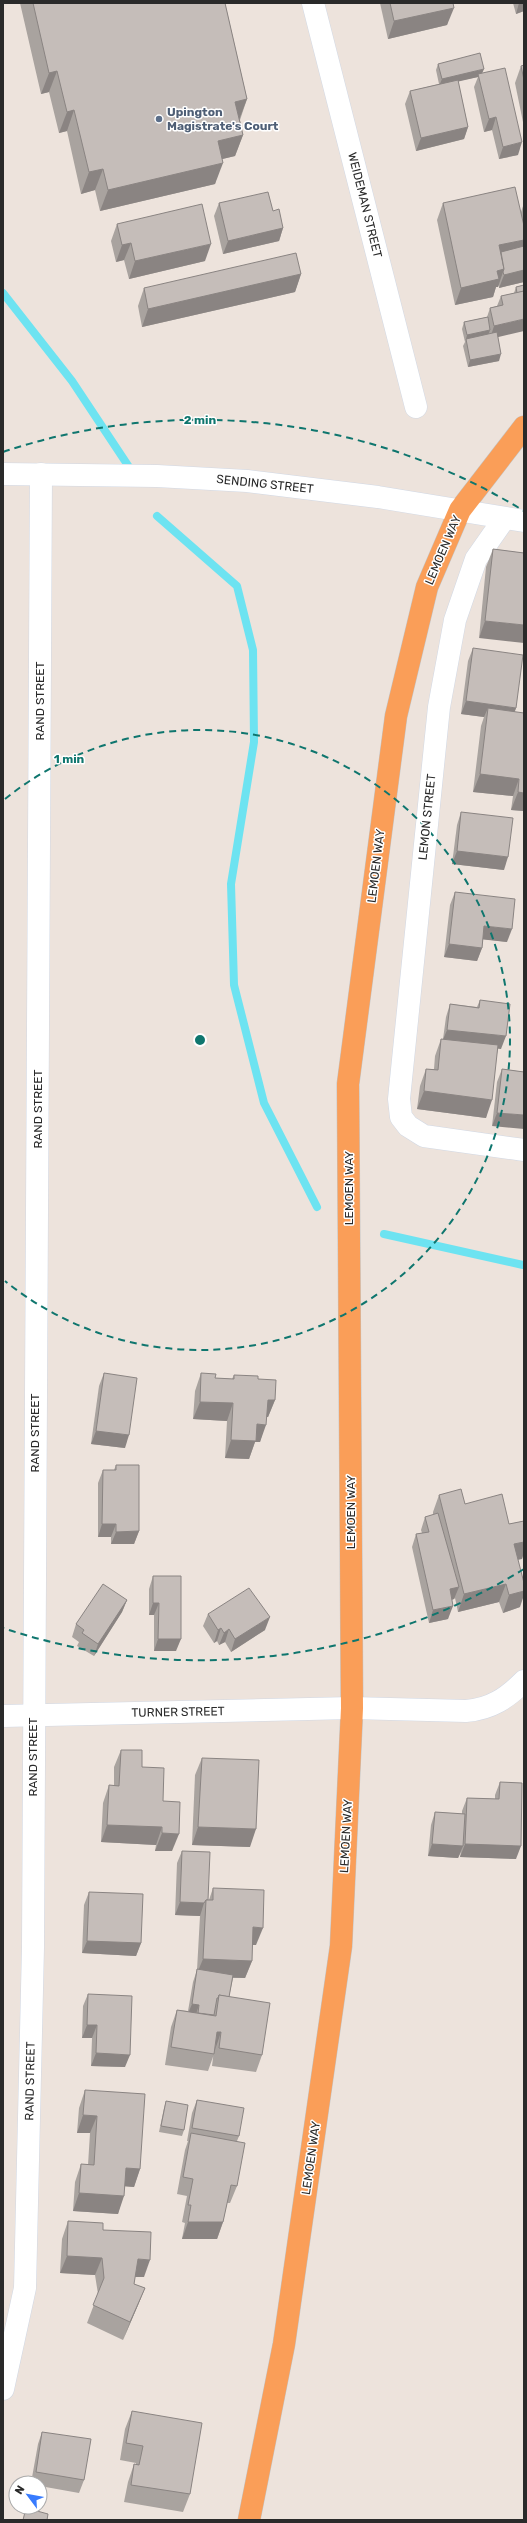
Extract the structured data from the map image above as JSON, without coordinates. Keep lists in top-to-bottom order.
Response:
{
  "streets": {
    "highway": ["LEMOEN WAY"],
    "street": [
      "WEIDEMAN STREET",
      "SENDING STREET",
      "RAND STREET",
      "LEMON STREET",
      "TURNER STREET"
    ]
  },
  "crossings": [
    ["SENDING STREET", "LEMOEN WAY"],
    ["SENDING STREET", "RAND STREET"],
    ["SENDING STREET", "LEMON STREET"],
    ["LEMOEN WAY", "TURNER STREET"],
    ["RAND STREET", "TURNER STREET"]
  ],
  "places": ["Upington Magistrate's Court"],
  "north": "top left",
  "rings": ["2 min", "1 min"]
}
